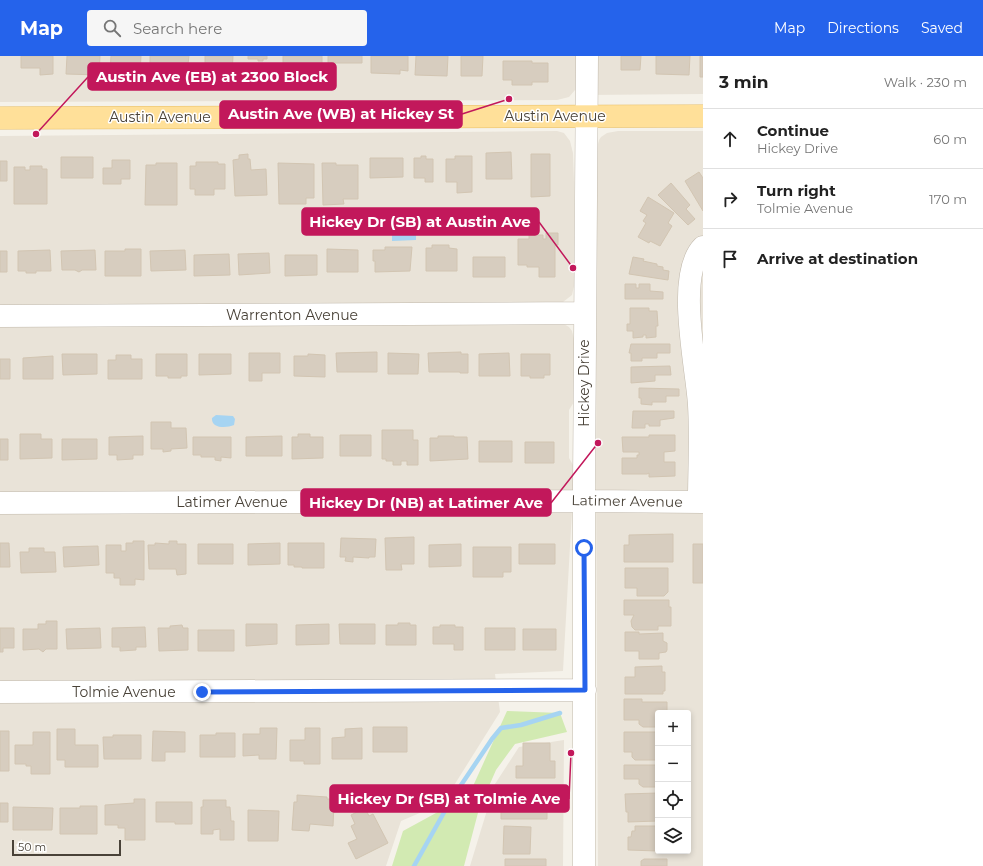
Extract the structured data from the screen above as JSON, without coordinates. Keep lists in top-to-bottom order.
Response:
{
  "streets": {
    "main road": ["Austin Avenue"],
    "street": [
      "Warrenton Avenue",
      "Hickey Drive",
      "Latimer Avenue",
      "Tolmie Avenue"
    ]
  },
  "crossings": [
    ["Austin Avenue", "Hickey Drive"],
    ["Warrenton Avenue", "Hickey Drive"],
    ["Hickey Drive", "Latimer Avenue"],
    ["Hickey Drive", "Tolmie Avenue"]
  ],
  "places": [
    "Austin Ave (WB) at Hickey St",
    "Austin Ave (EB) at 2300 Block",
    "Hickey Dr (SB) at Austin Ave",
    "Hickey Dr (NB) at Latimer Ave",
    "Hickey Dr (SB) at Tolmie Ave"
  ],
  "scale_bar": "50 m",
  "page": {
    "header": "Map",
    "search": "Search here",
    "nav": ["Map", "Directions", "Saved"],
    "heading": ["3 min", "Walk · 230 m"],
    "list": [
      ["Continue", "Hickey Drive", "60 m"],
      ["Turn right", "Tolmie Avenue", "170 m"],
      "Arrive at destination"
    ],
    "map_buttons": ["+", "−"],
    "scale": "50 m"
  }
}
